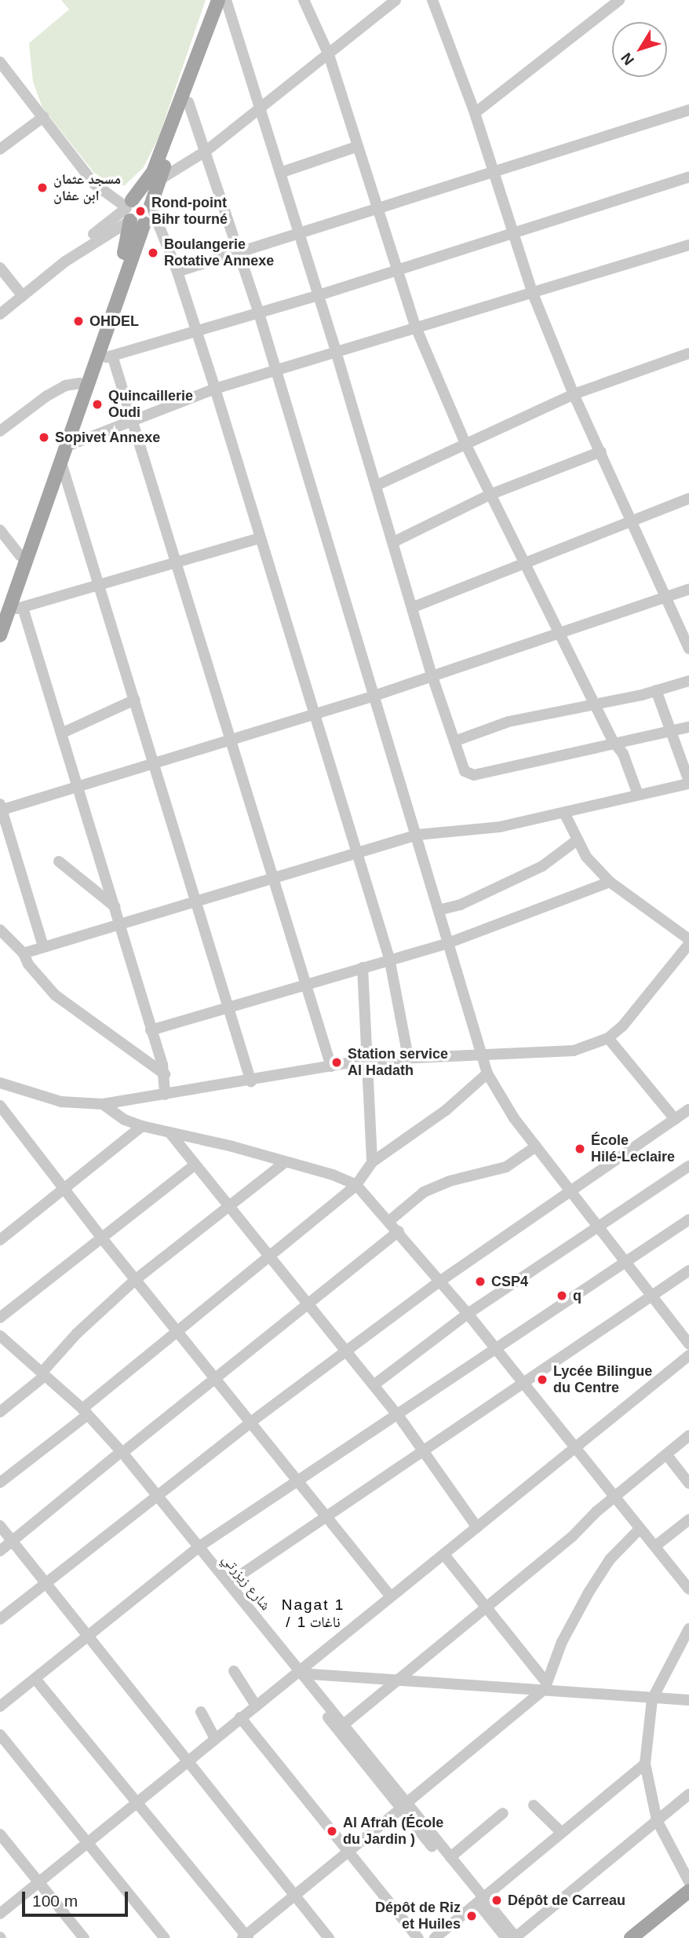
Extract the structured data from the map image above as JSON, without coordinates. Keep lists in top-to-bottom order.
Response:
{
  "streets": {
    "street": ["شارع زيزرتي"]
  },
  "districts": ["Nagat 1 / ناغات 1"],
  "places": [
    "مسجد عثمان ابن عفان",
    "Rond-point Bihr tourné",
    "Boulangerie Rotative Annexe",
    "OHDEL",
    "Quincaillerie Oudi",
    "Sopivet Annexe",
    "Station service Al Hadath",
    "École Hilé-Leclaire",
    "CSP4",
    "q",
    "Lycée Bilingue du Centre",
    "Al Afrah (École du Jardin )",
    "Dépôt de Carreau",
    "Dépôt de Riz et Huiles"
  ],
  "scale_bar": "100 m",
  "north": "bottom left"
}
